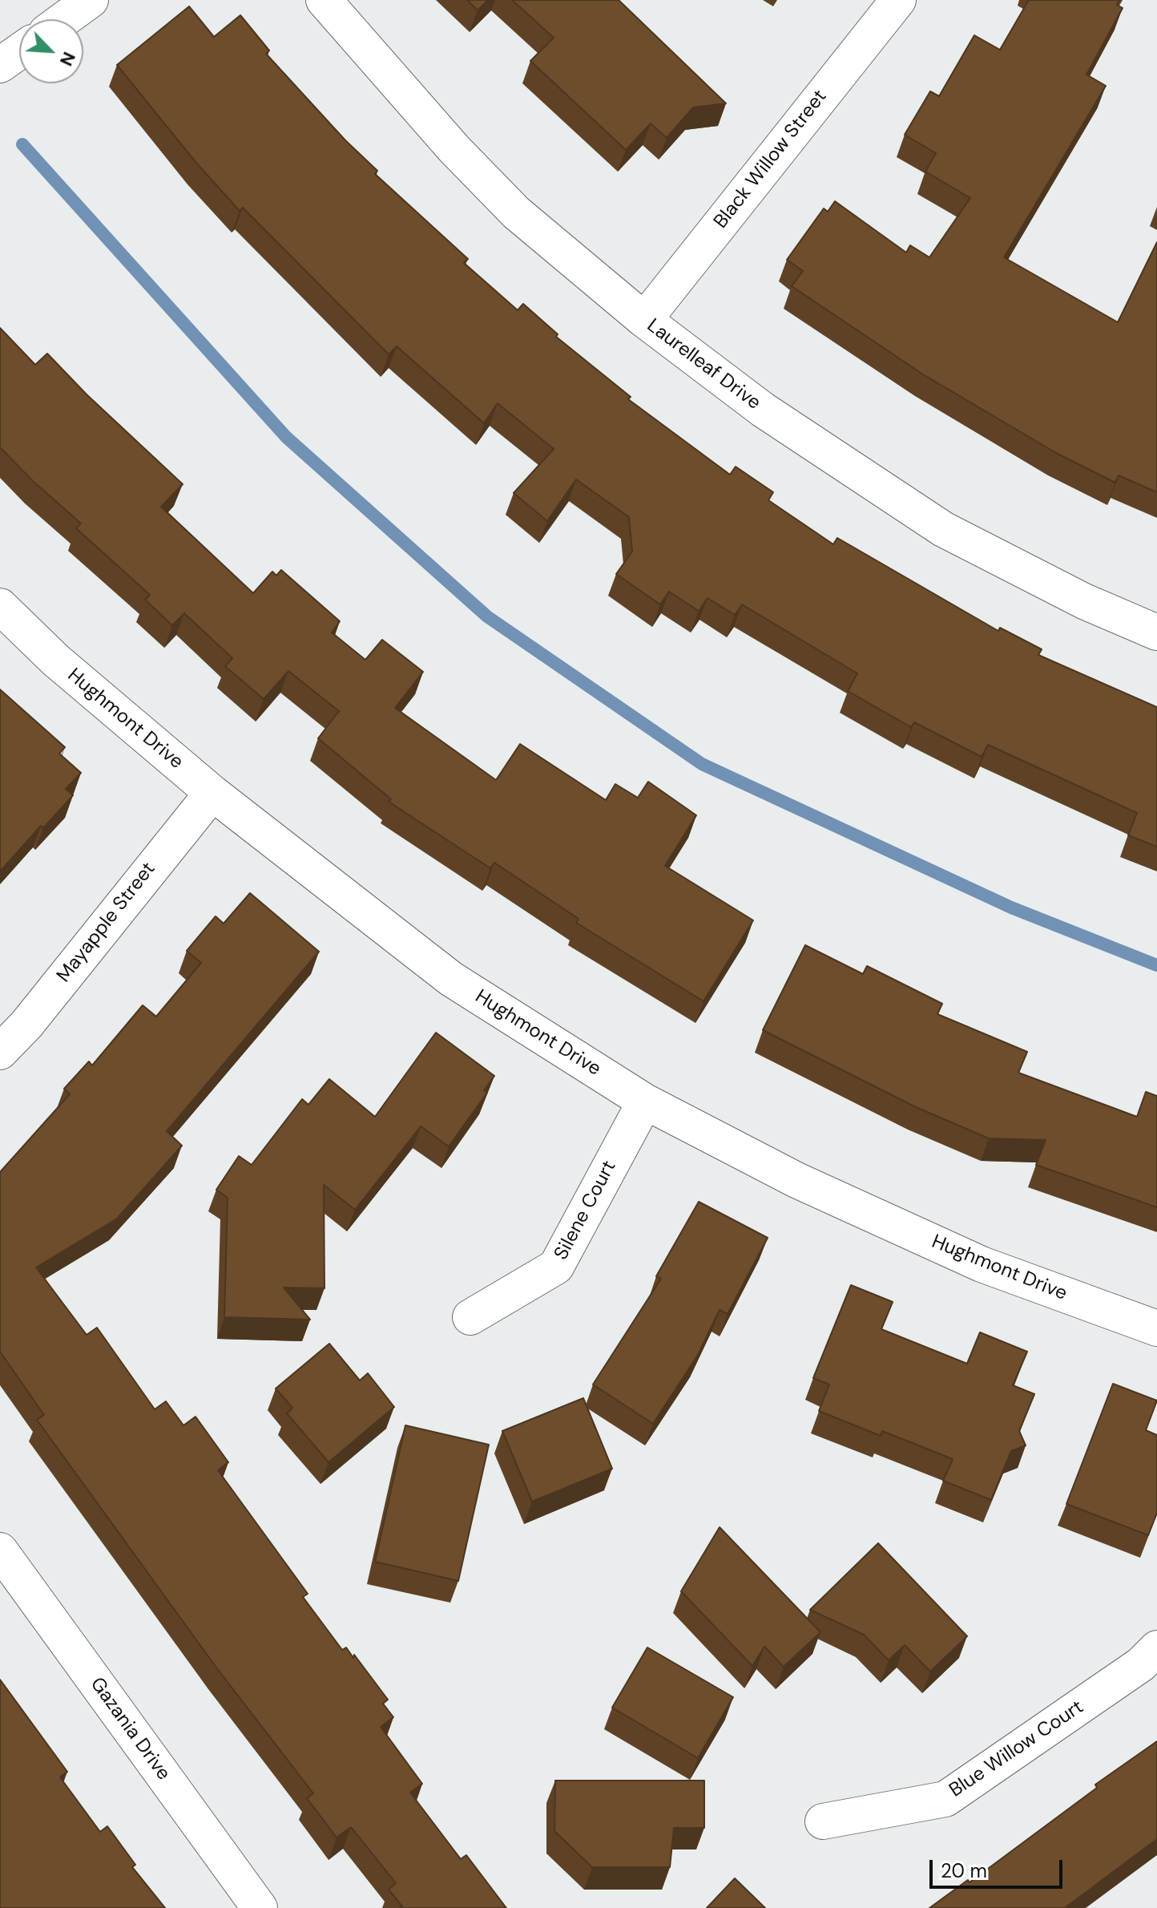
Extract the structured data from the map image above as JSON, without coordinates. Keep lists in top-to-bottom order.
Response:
{
  "streets": {
    "street": [
      "Black Willow Street",
      "Laurelleaf Drive",
      "Hughmont Drive",
      "Mayapple Street",
      "Silene Court",
      "Gazania Drive",
      "Blue Willow Court"
    ]
  },
  "crossings": [
    ["Black Willow Street", "Laurelleaf Drive"],
    ["Hughmont Drive", "Mayapple Street"],
    ["Hughmont Drive", "Silene Court"]
  ],
  "scale_bar": "20 m",
  "north": "bottom right"
}
